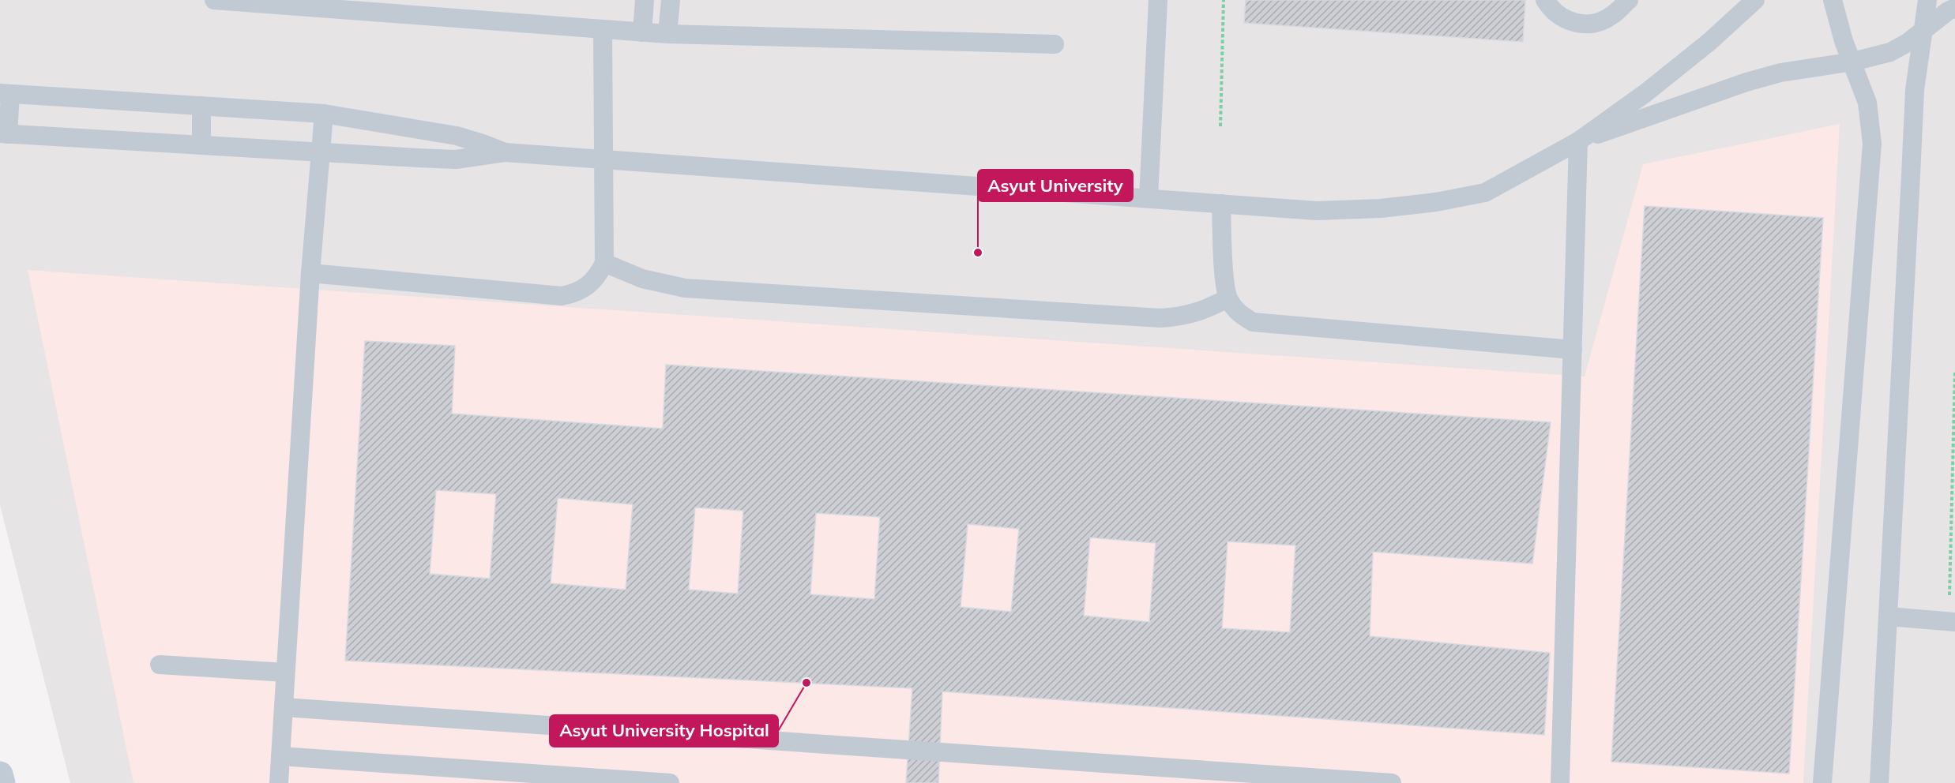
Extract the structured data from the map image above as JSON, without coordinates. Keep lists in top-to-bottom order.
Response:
{
  "places": ["Asyut University", "Asyut University Hospital"]
}
